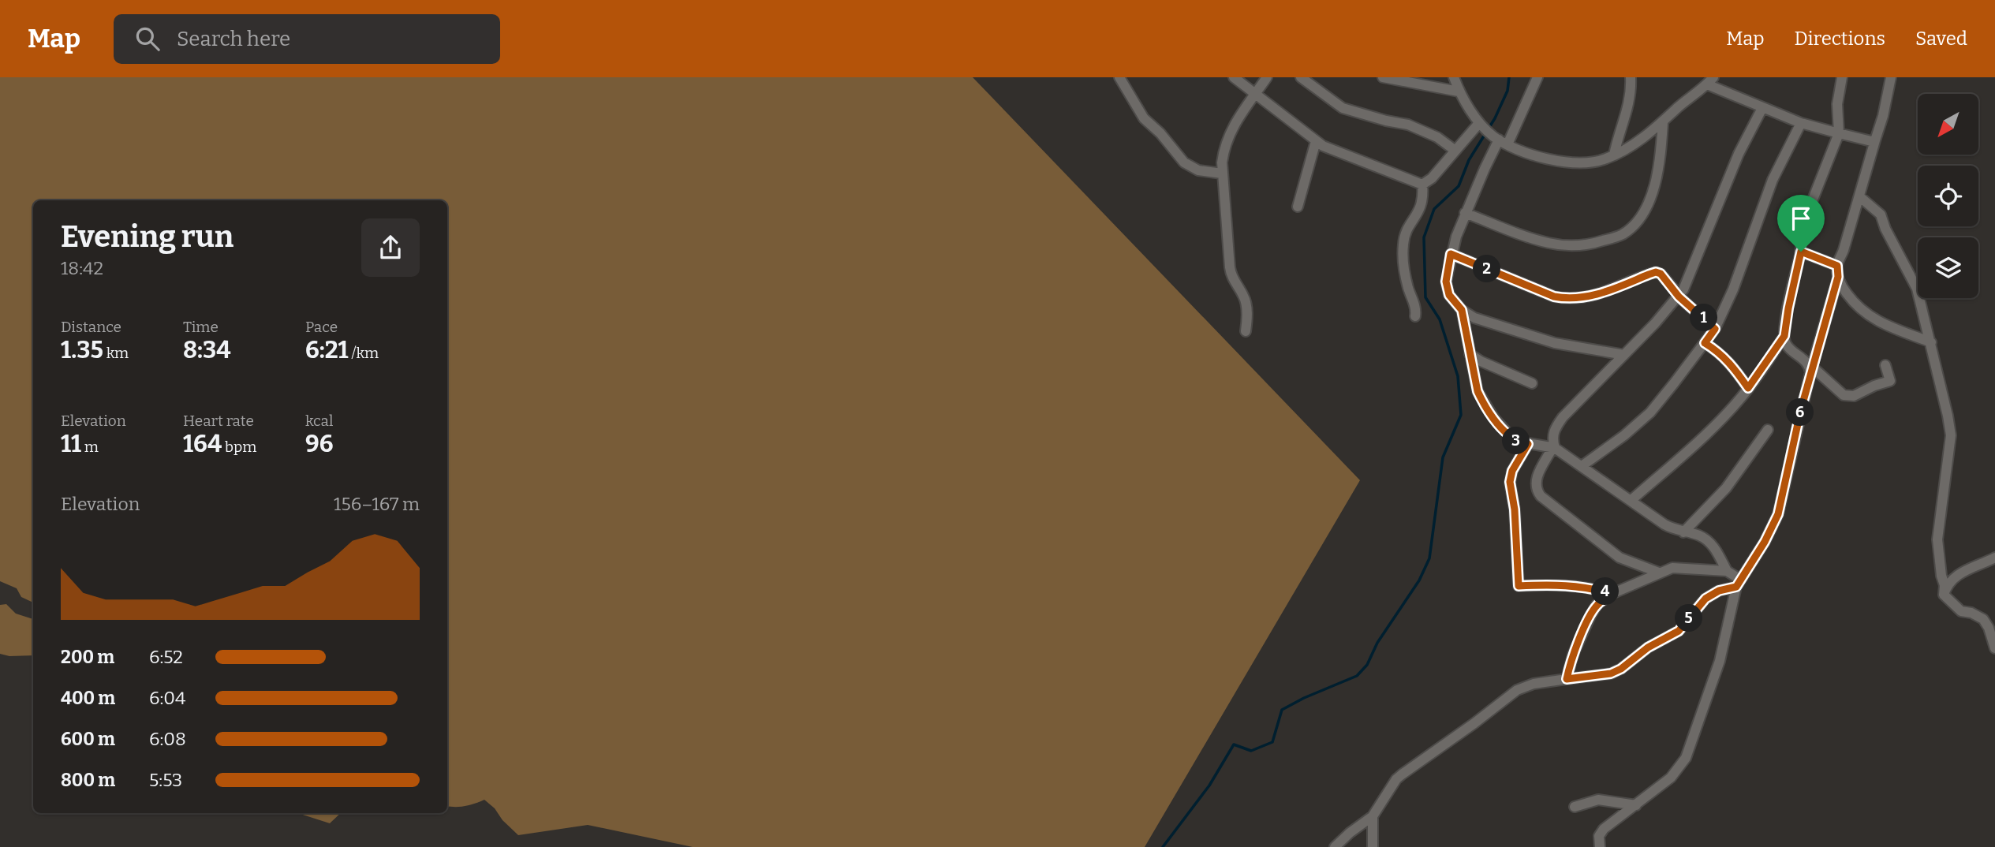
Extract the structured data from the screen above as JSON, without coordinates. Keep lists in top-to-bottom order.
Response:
{
  "north": "bottom left",
  "page": {
    "header": "Map",
    "search": "Search here",
    "nav": ["Map", "Directions", "Saved"],
    "heading": ["Evening run", "18:42"],
    "pins": [
      "2",
      "1",
      "6",
      "3",
      "4",
      "5"
    ],
    "stats": [
      ["Distance", "1.35 km"],
      ["Time", "8:34"],
      ["Pace", "6:21 /km"],
      ["Elevation", "11 m"],
      ["Heart rate", "164 bpm"],
      ["kcal", "96"]
    ],
    "chart": ["Elevation", "156–167 m"],
    "list": [
      {
        "name": "200 m",
        "note": "6:52"
      },
      {
        "name": "400 m",
        "note": "6:04"
      },
      {
        "name": "600 m",
        "note": "6:08"
      },
      {
        "name": "800 m",
        "note": "5:53"
      }
    ]
  }
}
